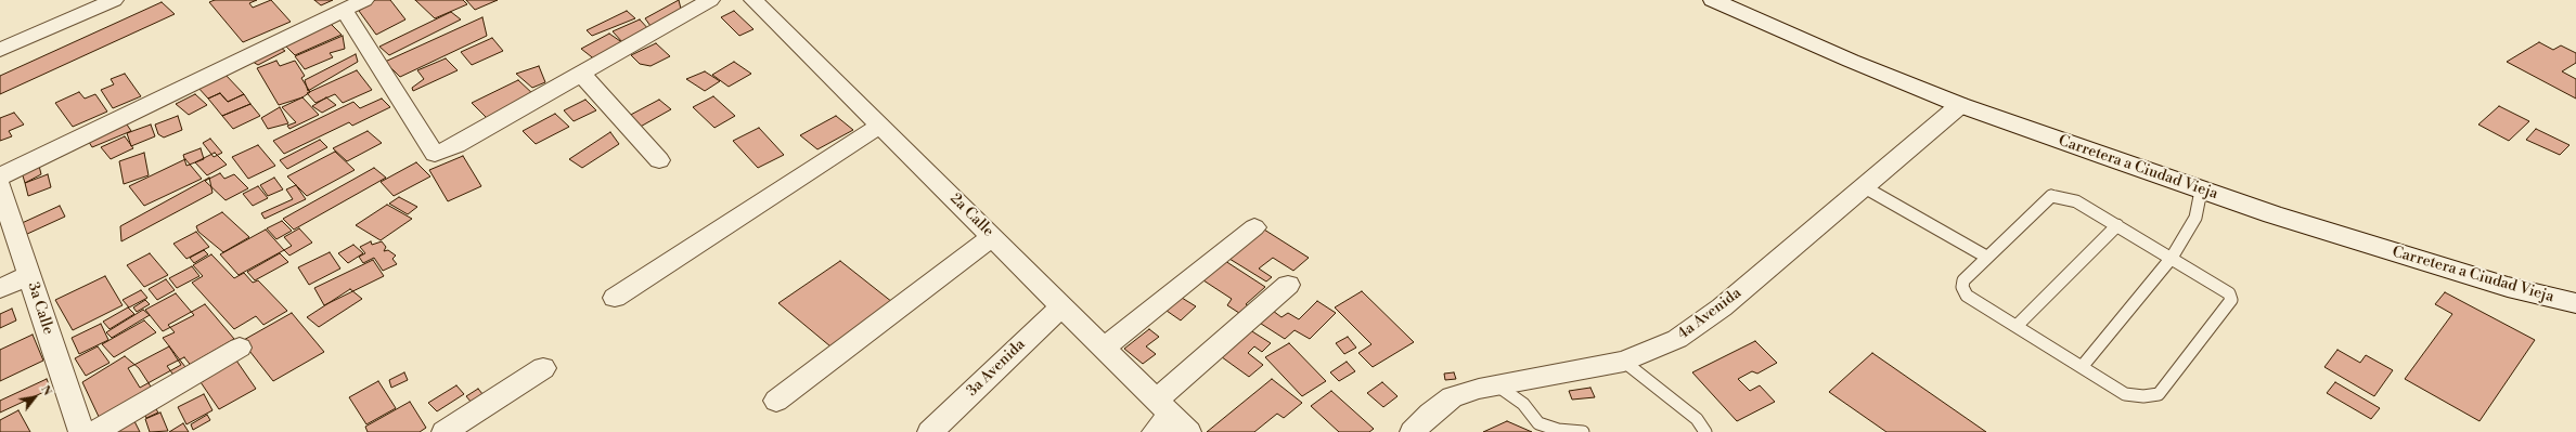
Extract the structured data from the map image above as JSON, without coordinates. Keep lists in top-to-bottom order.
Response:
{
  "streets": {
    "main road": ["Carretera a Ciudad Vieja"],
    "street": [
      "2a Calle",
      "3a Calle",
      "4a Avenida",
      "3a Avenida"
    ]
  },
  "crossings": [
    ["Carretera a Ciudad Vieja", "4a Avenida"],
    ["2a Calle", "3a Avenida"]
  ],
  "north": "top right"
}
